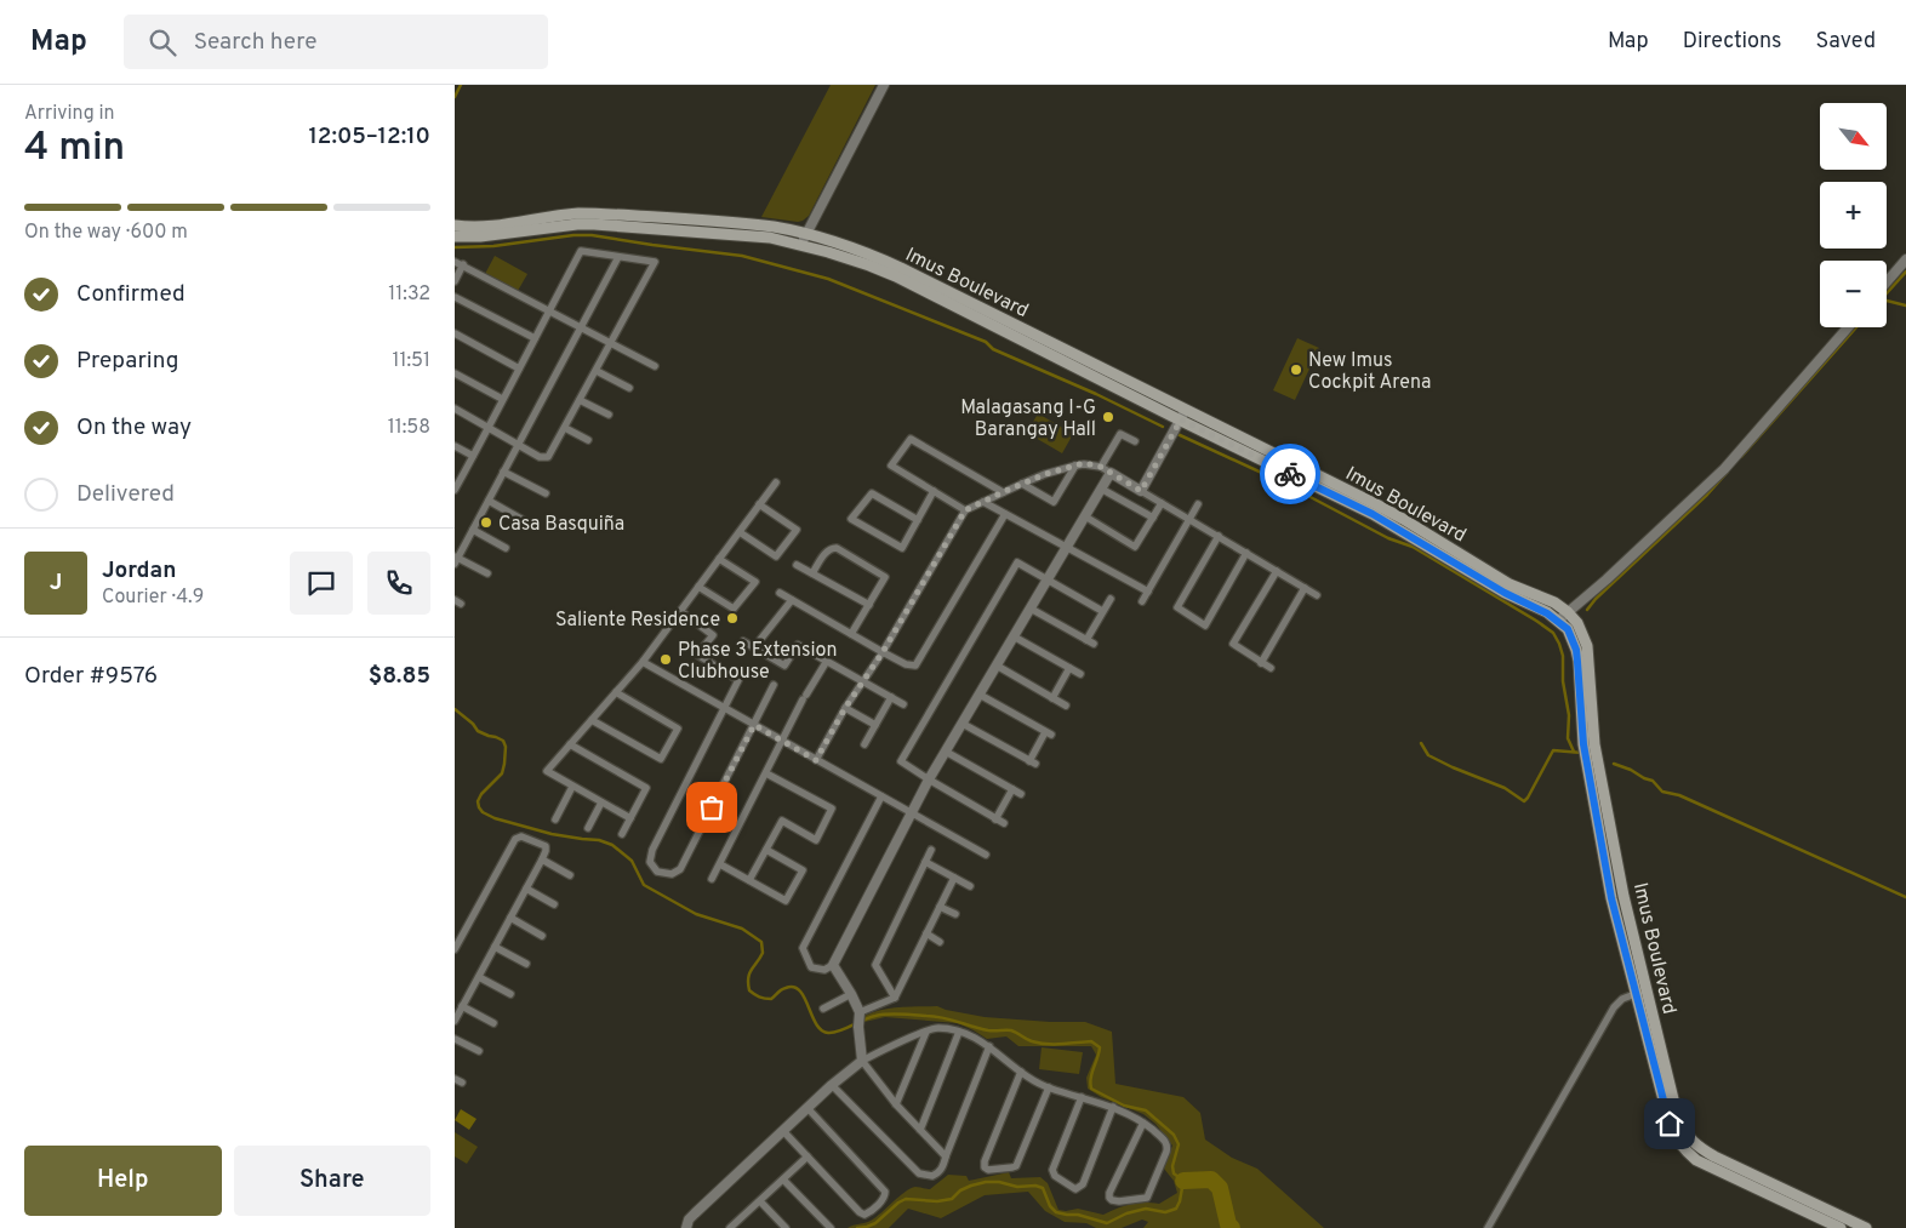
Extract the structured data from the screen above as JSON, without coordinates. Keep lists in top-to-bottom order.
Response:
{
  "streets": {
    "main road": ["Imus Boulevard"]
  },
  "places": [
    "New Imus Cockpit Arena",
    "Malagasang I-G Barangay Hall",
    "Casa Basquiña",
    "Saliente Residence",
    "Phase 3 Extension Clubhouse"
  ],
  "north": "bottom right",
  "page": {
    "header": "Map",
    "search": "Search here",
    "nav": ["Map", "Directions", "Saved"],
    "heading": ["4 min", "Arriving in", "12:05–12:10"],
    "panel": [
      "Jordan",
      "Courier · 4.9",
      "Order #9576",
      "$8.85"
    ],
    "map_buttons": ["+", "−"],
    "bar": "On the way · 600 m",
    "list": [
      ["Confirmed", "11:32"],
      ["Preparing", "11:51"],
      ["On the way", "11:58"],
      "Delivered"
    ],
    "round": "J",
    "buttons": ["Help", "Share"]
  }
}
